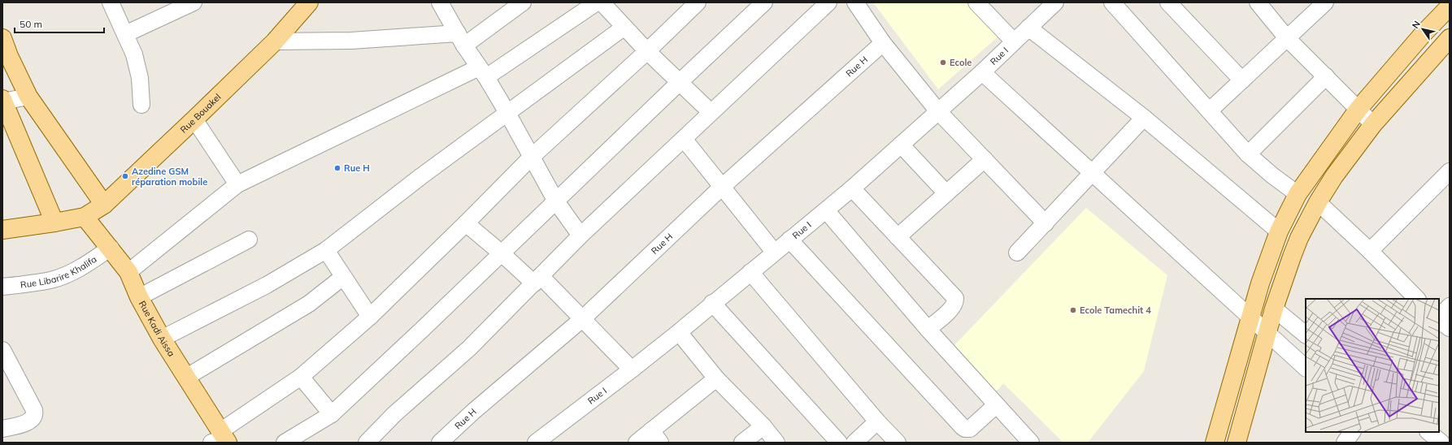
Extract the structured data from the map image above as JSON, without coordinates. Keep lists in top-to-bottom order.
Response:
{
  "streets": {
    "main road": ["Rue Bouakel", "Rue Kadi Aissa"],
    "street": ["Rue I", "Rue H", "Rue Libarire Khalifa"]
  },
  "crossings": [
    ["Rue Bouakel", "Rue Kadi Aissa"],
    ["Rue Libarire Khalifa", "Rue Kadi Aissa"]
  ],
  "places": [
    "Ecole",
    "Rue H",
    "Azedine GSM réparation mobile",
    "Ecole Tamechit 4"
  ],
  "scale_bar": "50 m",
  "north": "top left"
}
